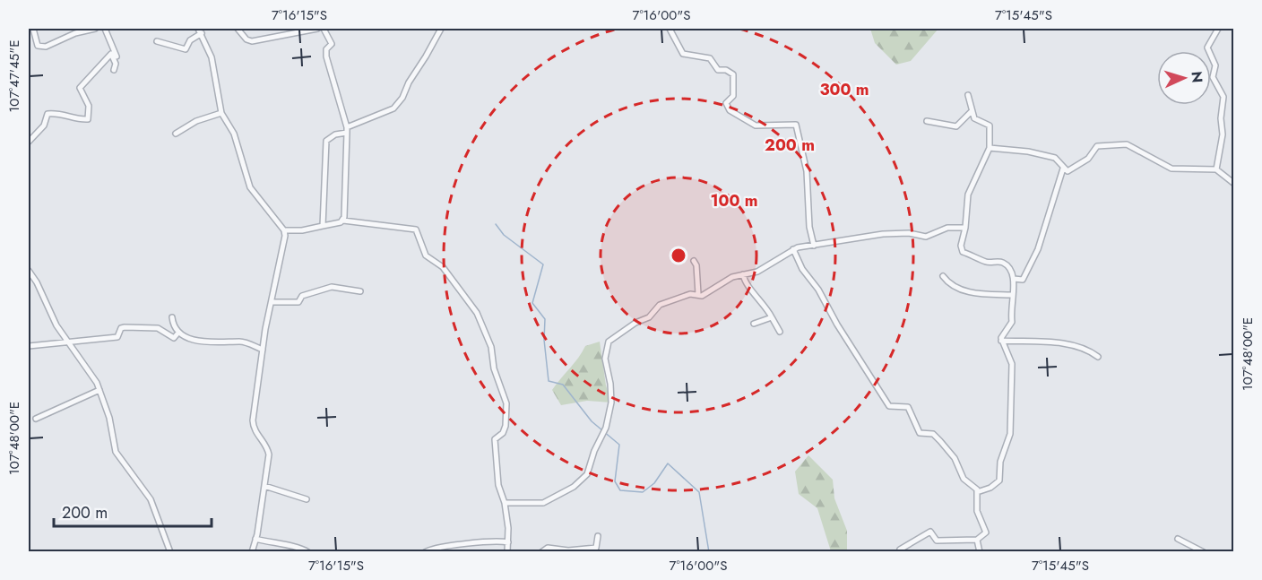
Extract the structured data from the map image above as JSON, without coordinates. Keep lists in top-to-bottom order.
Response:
{
  "scale_bar": "200 m",
  "north": "right",
  "coordinates": [
    "7°16'15\"S",
    "7°16'00\"S",
    "7°15'45\"S",
    "107°47'45\"E",
    "107°48'00\"E"
  ],
  "rings": ["300 m", "200 m", "100 m"]
}
